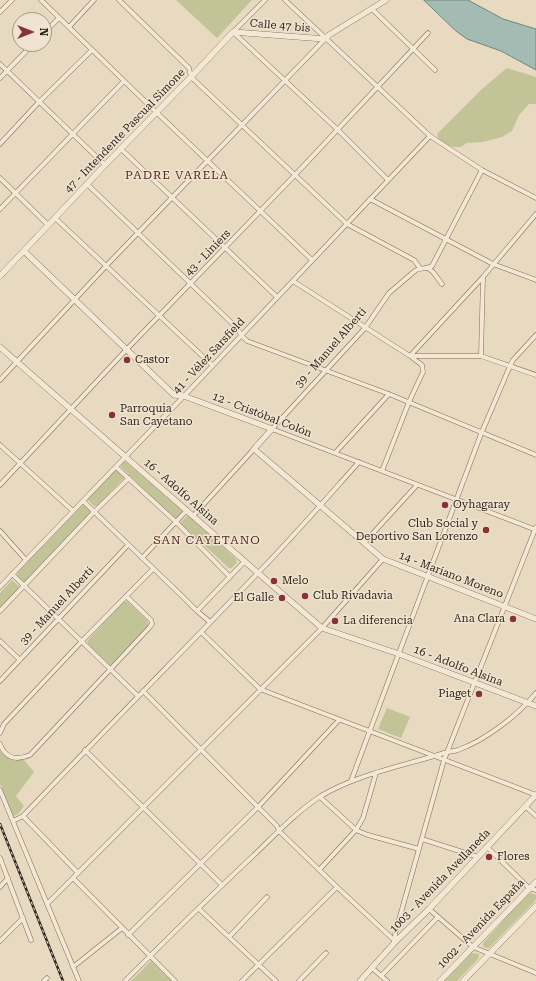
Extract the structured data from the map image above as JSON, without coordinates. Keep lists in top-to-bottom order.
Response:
{
  "streets": {
    "street": [
      "Calle 47 bis",
      "47 - Intendente Pascual Simone",
      "43 - Liniers",
      "39 - Manuel Alberti",
      "41 - Vélez Sarsfield",
      "12 - Cristóbal Colón",
      "16 - Adolfo Alsina",
      "14 - Mariano Moreno",
      "1003 - Avenida Avellaneda",
      "1002 - Avenida España"
    ]
  },
  "crossings": [
    ["Calle 47 bis", "47 - Intendente Pascual Simone"],
    ["47 - Intendente Pascual Simone", "12 - Cristóbal Colón"],
    ["43 - Liniers", "12 - Cristóbal Colón"],
    ["43 - Liniers", "16 - Adolfo Alsina"],
    ["39 - Manuel Alberti", "12 - Cristóbal Colón"],
    ["39 - Manuel Alberti", "16 - Adolfo Alsina"],
    ["39 - Manuel Alberti", "14 - Mariano Moreno"],
    ["41 - Vélez Sarsfield", "12 - Cristóbal Colón"],
    ["41 - Vélez Sarsfield", "16 - Adolfo Alsina"]
  ],
  "districts": ["PADRE VARELA", "SAN CAYETANO"],
  "places": [
    "Castor",
    "Parroquia San Cayetano",
    "Oyhagaray",
    "Club Social y Deportivo San Lorenzo",
    "Melo",
    "Club Rivadavia",
    "El Galle",
    "Ana Clara",
    "La diferencia",
    "Piaget",
    "Flores"
  ],
  "north": "right"
}
